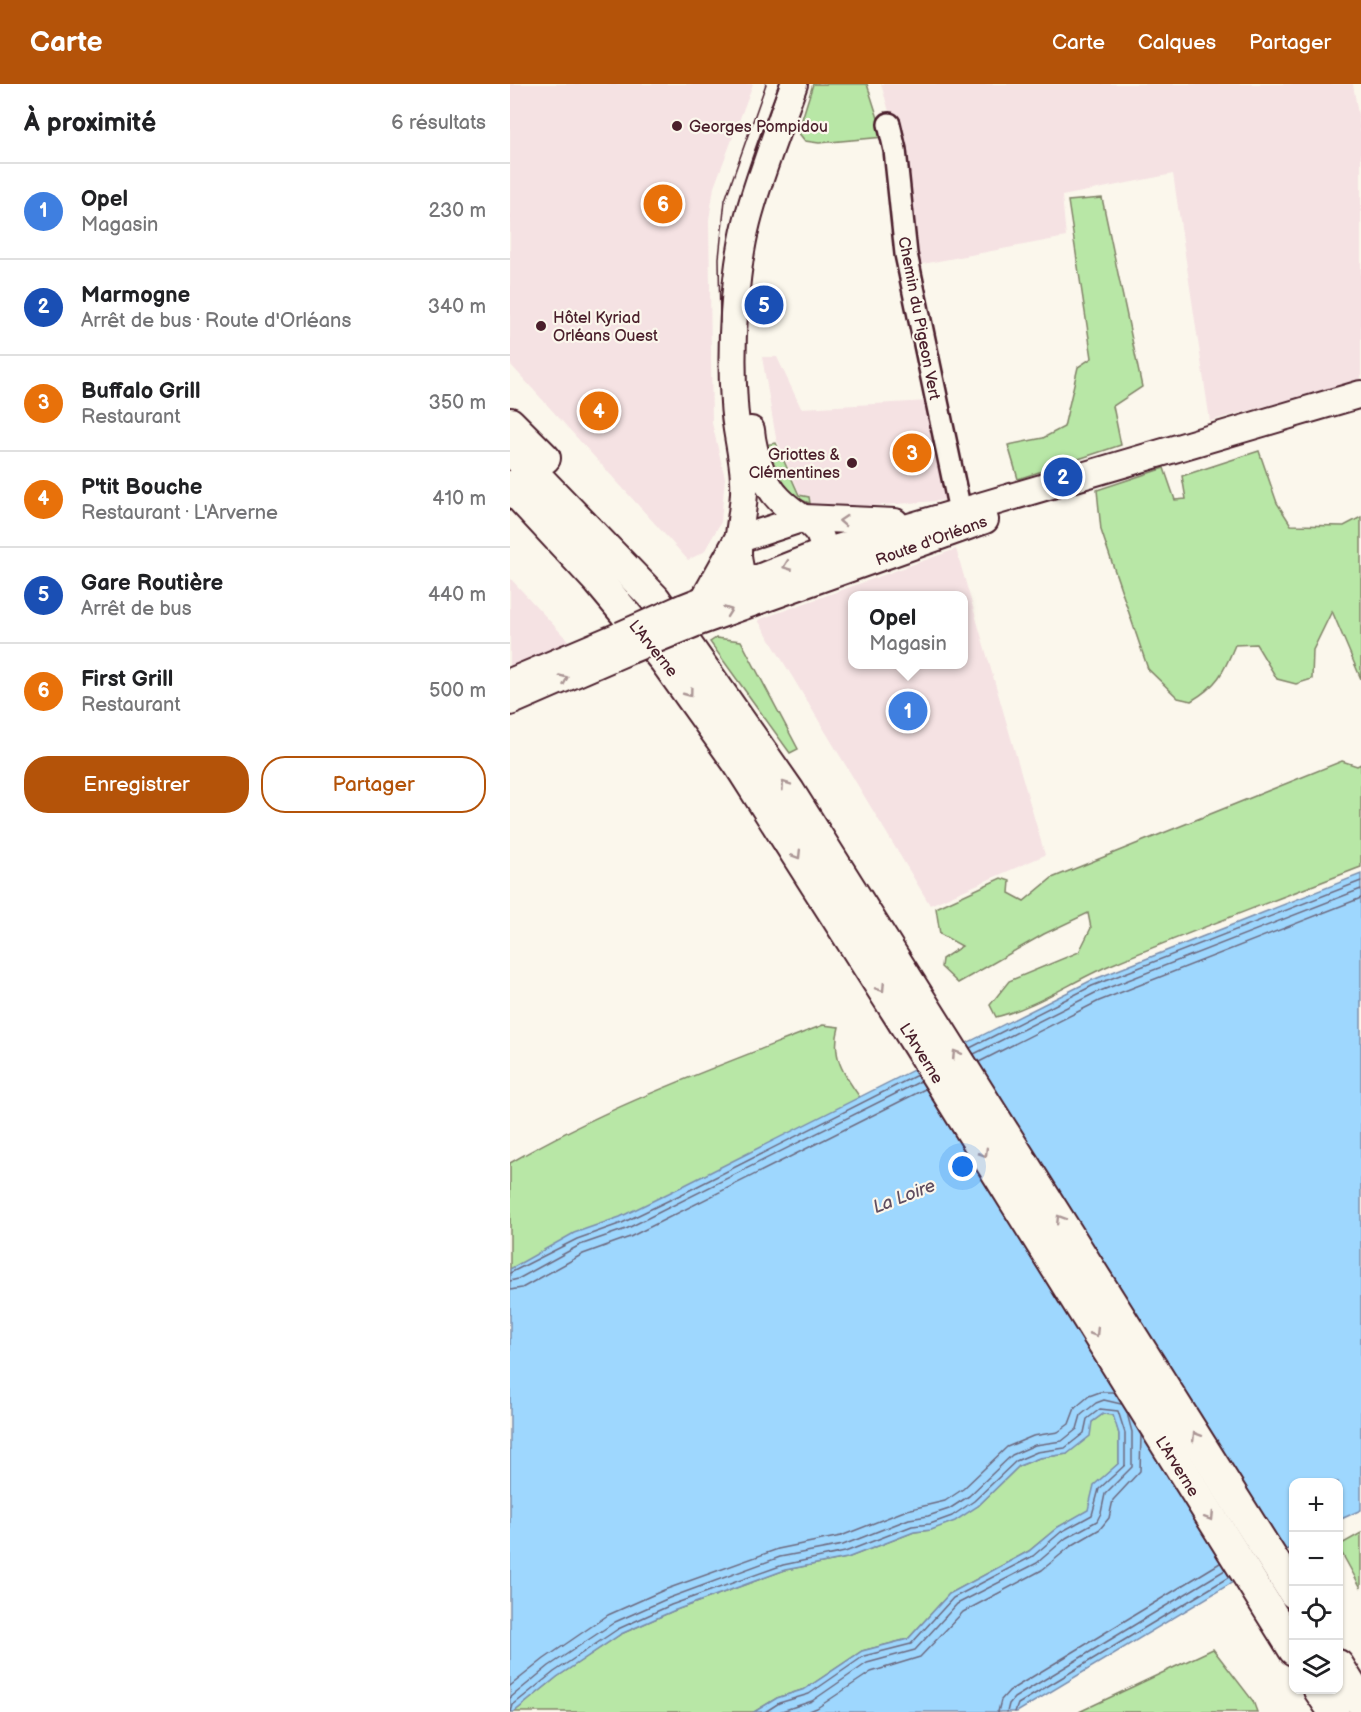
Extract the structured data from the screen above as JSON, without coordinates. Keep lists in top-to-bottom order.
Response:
{
  "streets": {
    "highway": ["L'Arverne"],
    "main road": ["Route d'Orléans"],
    "street": ["Chemin du Pigeon Vert"]
  },
  "crossings": [
    ["Chemin du Pigeon Vert", "Route d'Orléans"],
    ["Route d'Orléans", "L'Arverne"]
  ],
  "water": ["La Loire"],
  "places": ["Georges Pompidou", "Hôtel Kyriad Orléans Ouest", "Griottes & Clémentines"],
  "page": {
    "header": "Carte",
    "nav": ["Carte", "Calques", "Partager"],
    "heading": ["À proximité", "6 résultats"],
    "list": [
      {
        "mark": "1",
        "name": "Opel",
        "note": "Magasin",
        "value": "230 m"
      },
      {
        "mark": "2",
        "name": "Marmogne",
        "note": "Arrêt de bus · Route d'Orléans",
        "value": "340 m"
      },
      {
        "mark": "3",
        "name": "Buffalo Grill",
        "note": "Restaurant",
        "value": "350 m"
      },
      {
        "mark": "4",
        "name": "P'tit Bouche",
        "note": "Restaurant · L'Arverne",
        "value": "410 m"
      },
      {
        "mark": "5",
        "name": "Gare Routière",
        "note": "Arrêt de bus",
        "value": "440 m"
      },
      {
        "mark": "6",
        "name": "First Grill",
        "note": "Restaurant",
        "value": "500 m"
      }
    ],
    "pins": [
      "6",
      "5",
      "4",
      "3",
      "2",
      "1"
    ],
    "popup": ["Opel", "Magasin"],
    "buttons": ["Enregistrer", "Partager"],
    "map_buttons": ["+", "−"]
  }
}
